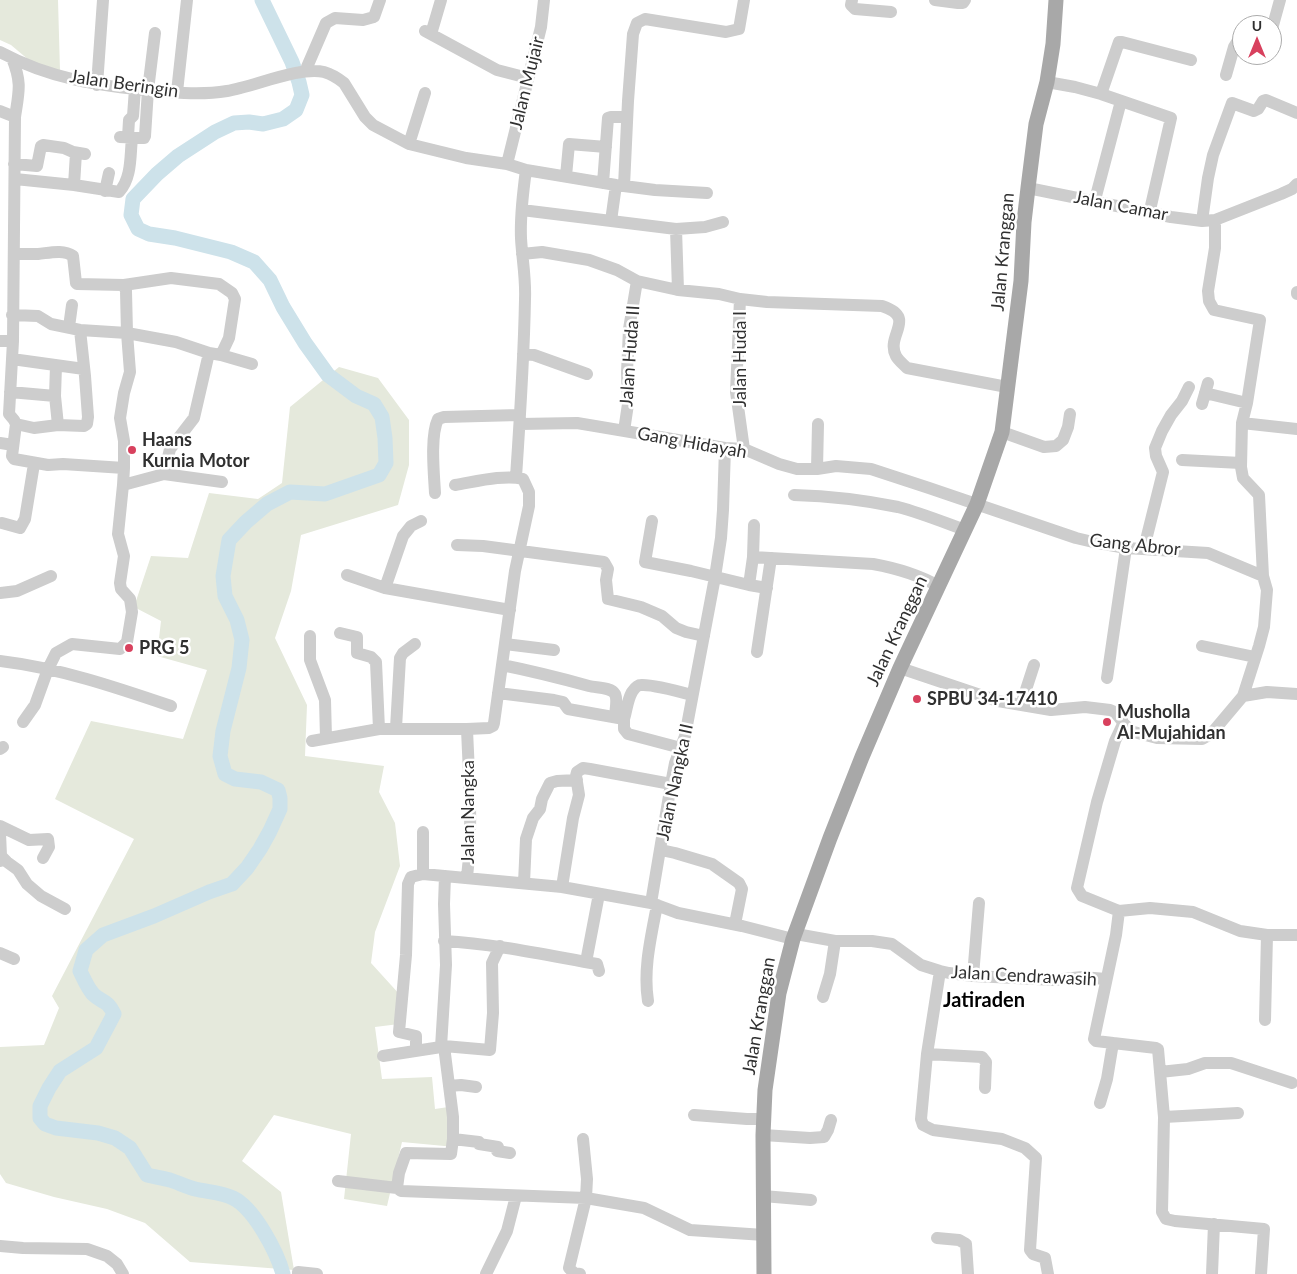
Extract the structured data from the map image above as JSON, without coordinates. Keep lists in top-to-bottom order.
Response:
{
  "streets": {
    "main road": ["Jalan Kranggan"],
    "street": [
      "Jalan Mujair",
      "Jalan Beringin",
      "Jalan Camar",
      "Jalan Huda II",
      "Jalan Huda I",
      "Gang Hidayah",
      "Gang Abror",
      "Jalan Nangka II",
      "Jalan Nangka",
      "Jalan Cendrawasih"
    ]
  },
  "crossings": [
    ["Jalan Mujair", "Jalan Beringin"],
    ["Jalan Camar", "Jalan Kranggan"],
    ["Jalan Kranggan", "Gang Hidayah"],
    ["Jalan Kranggan", "Gang Abror"],
    ["Jalan Kranggan", "Jalan Nangka"],
    ["Jalan Kranggan", "Jalan Cendrawasih"],
    ["Jalan Huda II", "Gang Hidayah"],
    ["Jalan Huda I", "Gang Hidayah"],
    ["Gang Hidayah", "Gang Abror"],
    ["Gang Hidayah", "Jalan Nangka II"],
    ["Jalan Nangka II", "Jalan Nangka"],
    ["Jalan Nangka", "Jalan Cendrawasih"]
  ],
  "districts": ["Jatiraden"],
  "places": [
    "Haans Kurnia Motor",
    "PRG 5",
    "SPBU 34-17410",
    "Musholla Al-Mujahidan"
  ],
  "north": "top"
}
